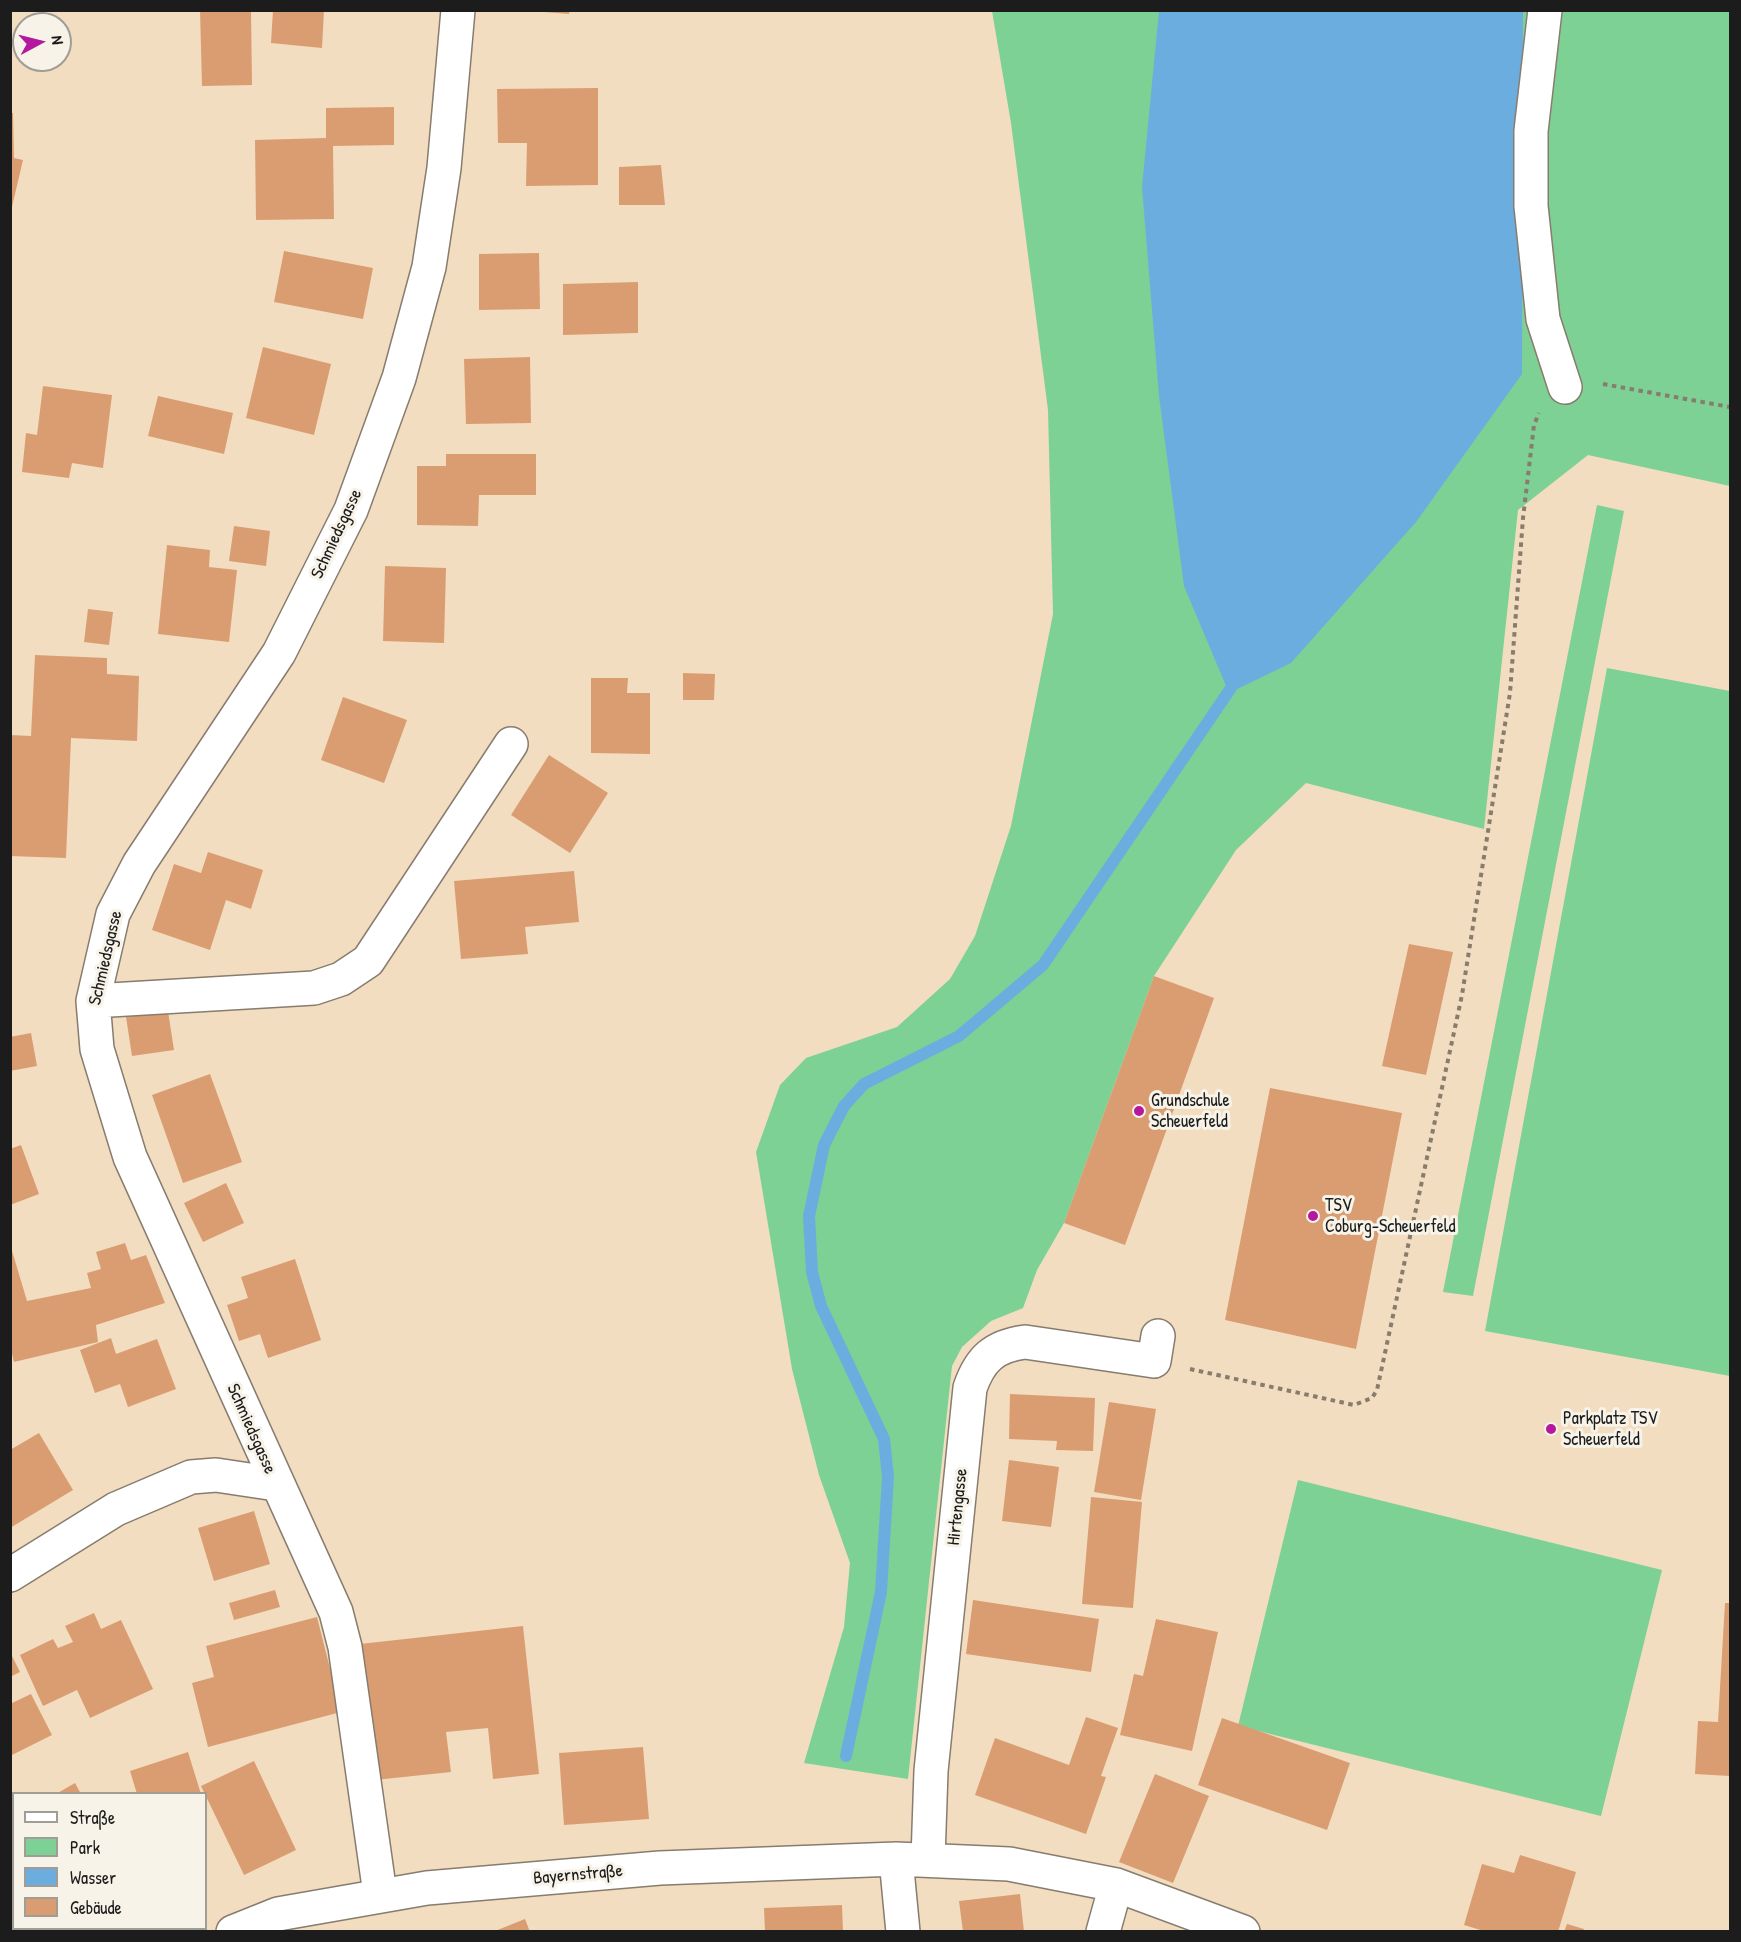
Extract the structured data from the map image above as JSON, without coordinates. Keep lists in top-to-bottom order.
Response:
{
  "streets": {
    "street": ["Schmiedsgasse", "Hirtengasse", "Bayernstraße"]
  },
  "crossings": [
    ["Schmiedsgasse", "Bayernstraße"],
    ["Hirtengasse", "Bayernstraße"]
  ],
  "places": ["Grundschule Scheuerfeld", "TSV Coburg-Scheuerfeld", "Parkplatz TSV Scheuerfeld"],
  "legend": [
    "Straße",
    "Park",
    "Wasser",
    "Gebäude"
  ],
  "north": "right"
}
